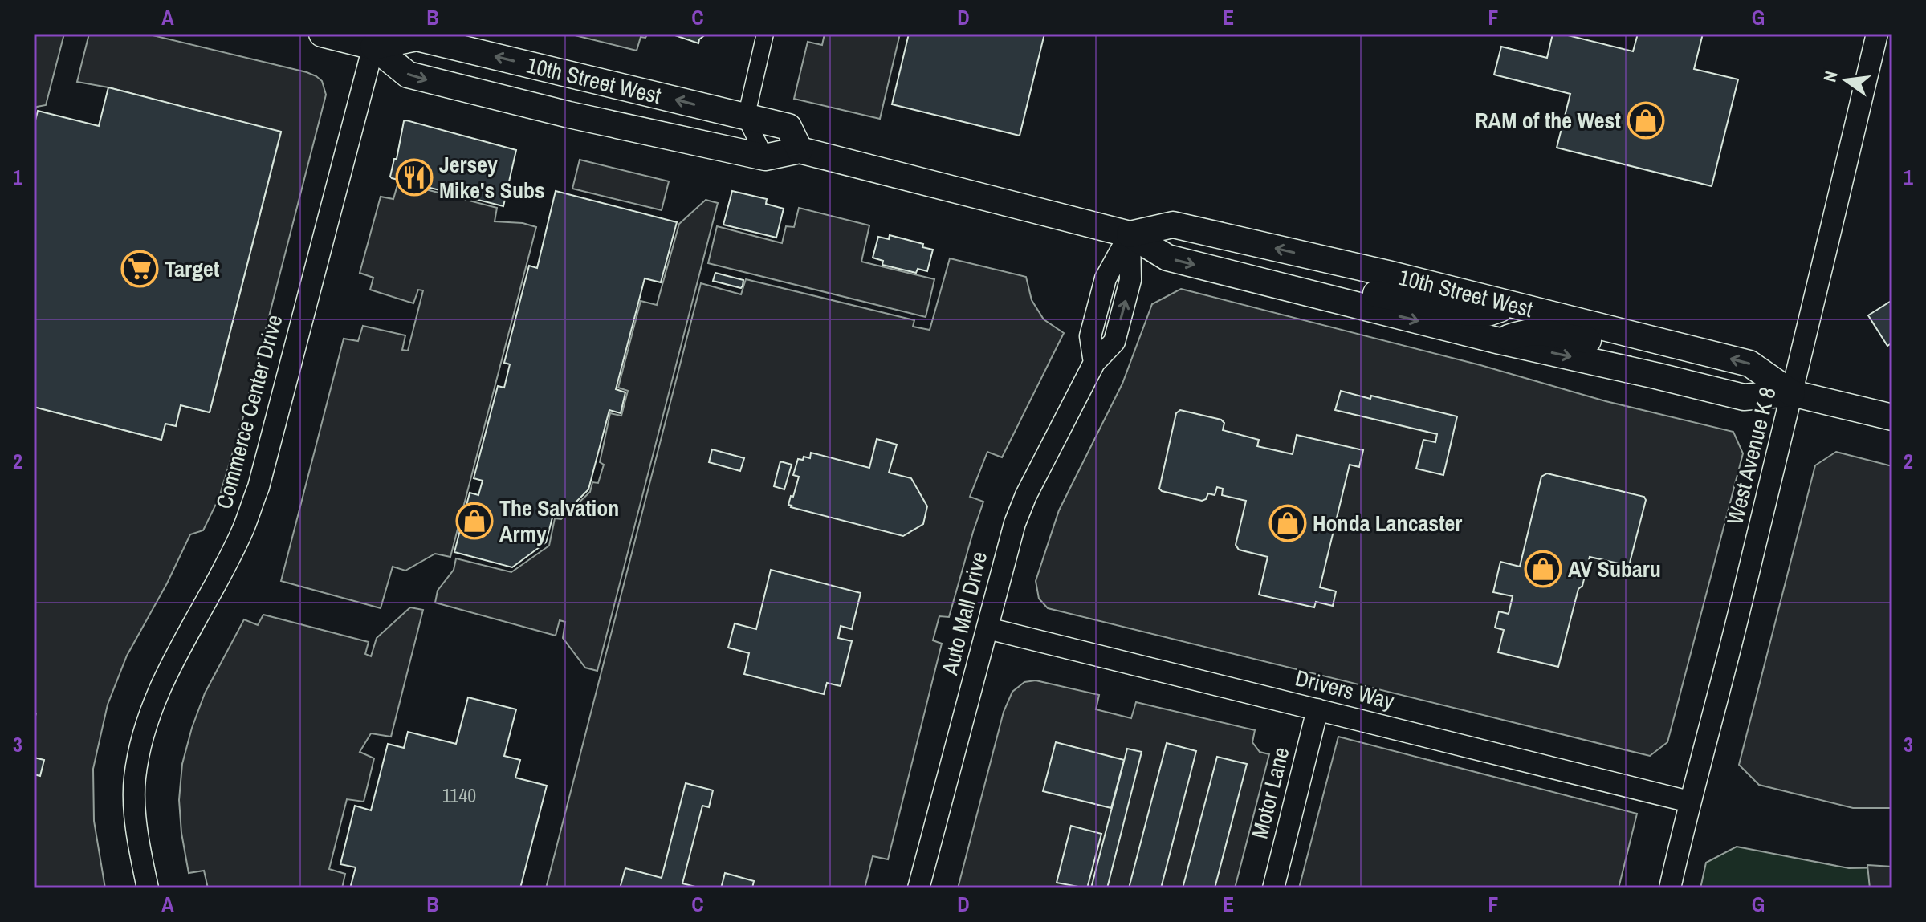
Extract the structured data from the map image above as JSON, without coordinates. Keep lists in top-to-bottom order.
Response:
{
  "streets": {
    "main road": ["10th Street West"],
    "street": [
      "Commerce Center Drive",
      "West Avenue K 8",
      "Auto Mall Drive",
      "Drivers Way",
      "Motor Lane"
    ]
  },
  "crossings": [
    ["10th Street West", "Commerce Center Drive"],
    ["10th Street West", "West Avenue K 8"],
    ["10th Street West", "Auto Mall Drive"],
    ["West Avenue K 8", "Drivers Way"],
    ["Auto Mall Drive", "Drivers Way"],
    ["Drivers Way", "Motor Lane"]
  ],
  "places": {
    "shop": [
      "RAM of the West",
      "The Salvation Army",
      "Honda Lancaster",
      "AV Subaru"
    ],
    "restaurant": ["Jersey Mike's Subs"],
    "supermarket": ["Target"]
  },
  "house_numbers": ["1140"],
  "north": "left",
  "grid": {
    "columns": [
      "A",
      "B",
      "C",
      "D",
      "E",
      "F",
      "G"
    ],
    "rows": ["1", "2", "3"]
  }
}
